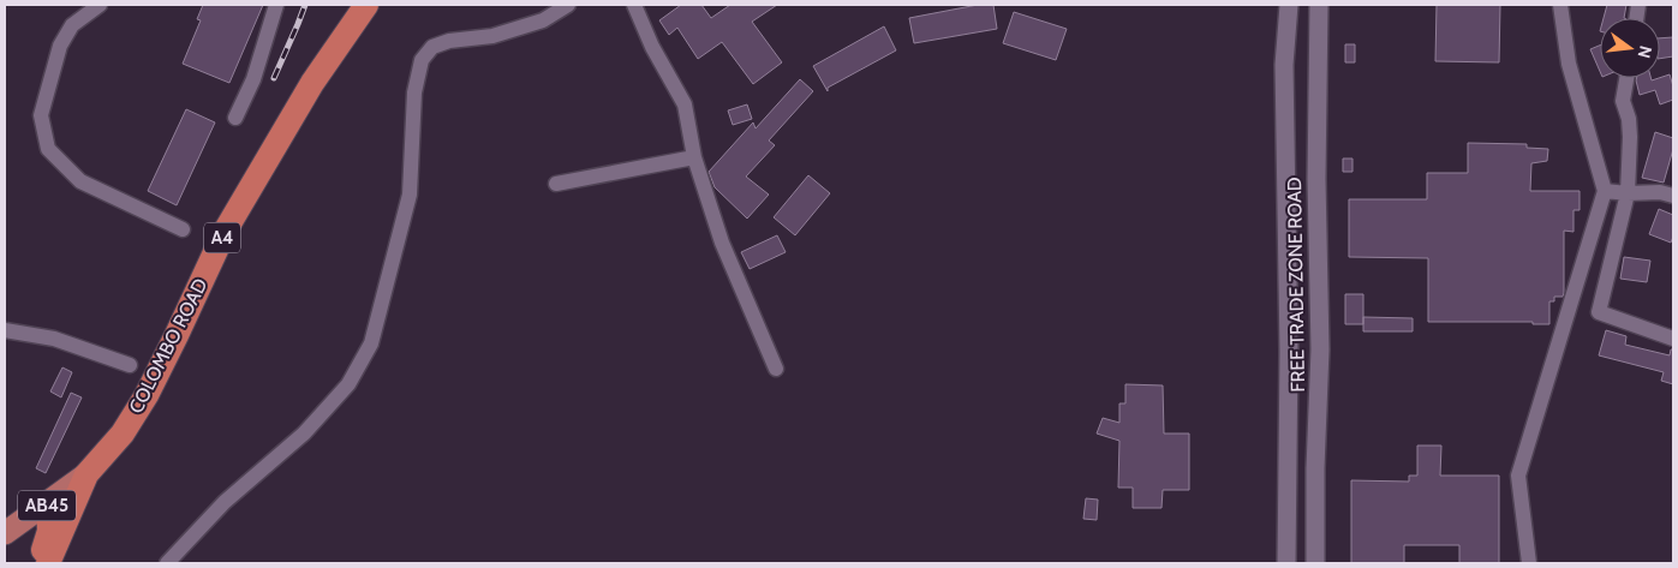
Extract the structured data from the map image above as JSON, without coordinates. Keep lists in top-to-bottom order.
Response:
{
  "streets": {
    "highway": ["A4", "COLOMBO ROAD"],
    "main road": ["AB45"],
    "street": ["FREE TRADE ZONE ROAD"]
  },
  "crossings": [
    ["COLOMBO ROAD", "AB45"]
  ],
  "north": "right"
}
